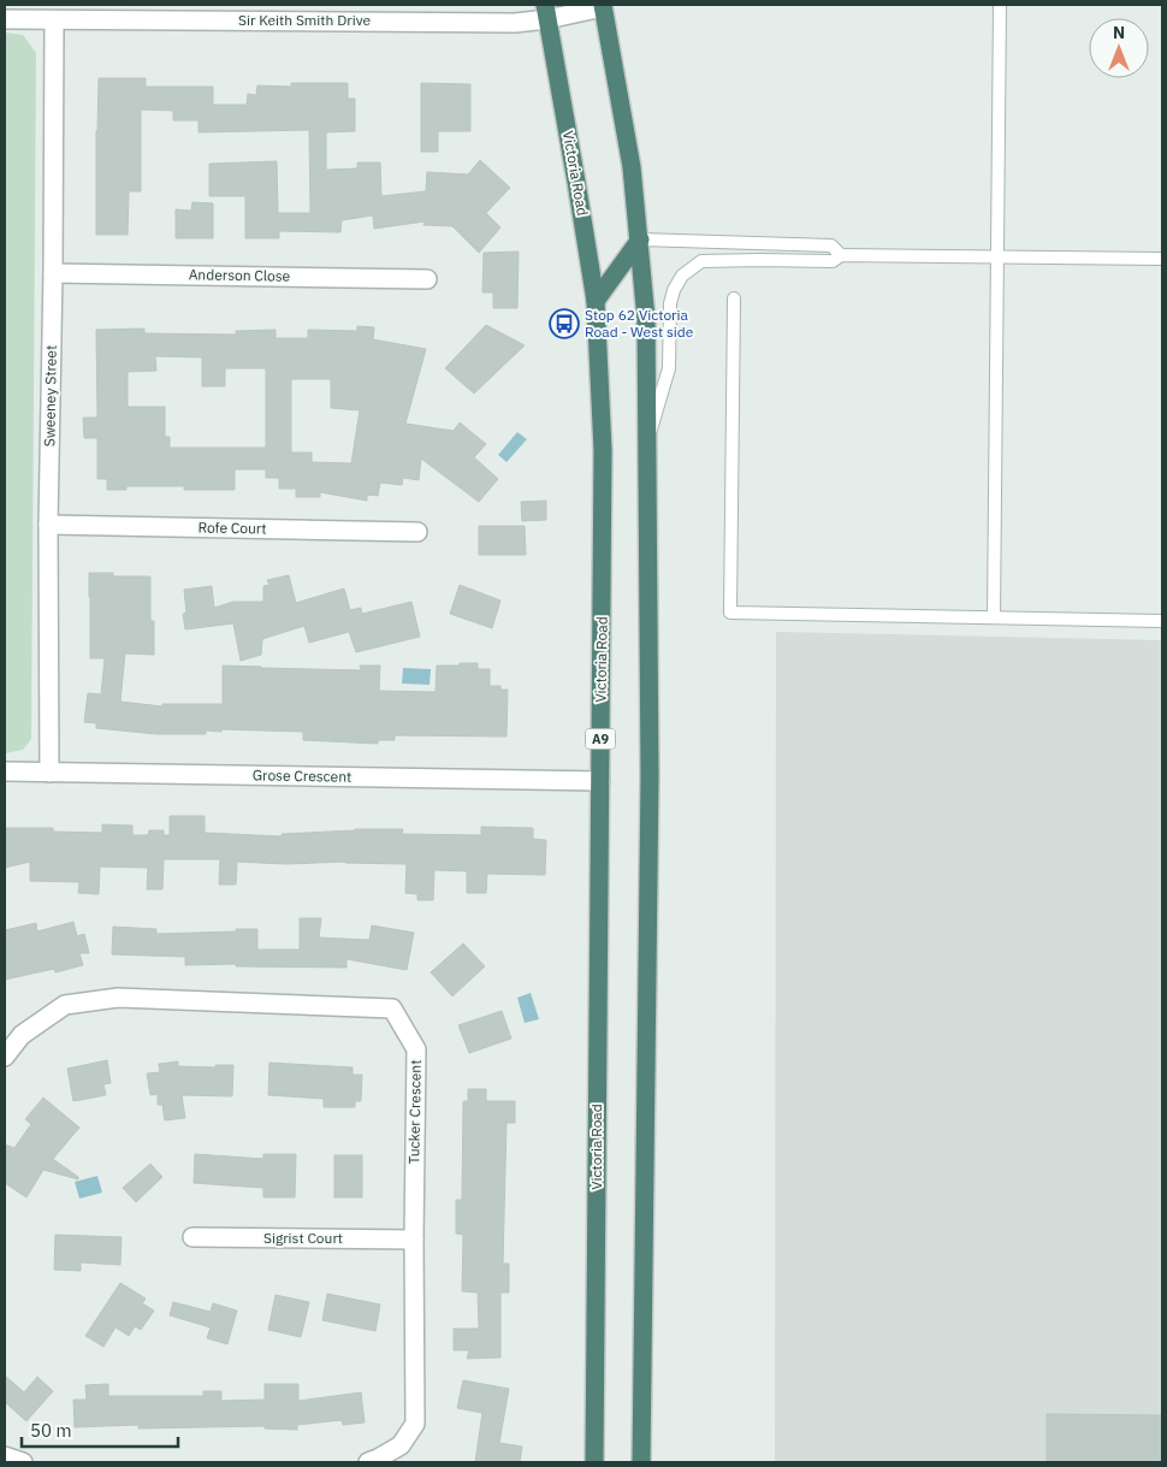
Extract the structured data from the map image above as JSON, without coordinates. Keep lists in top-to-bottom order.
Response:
{
  "streets": {
    "highway": ["Victoria Road", "A9"],
    "street": [
      "Sir Keith Smith Drive",
      "Anderson Close",
      "Sweeney Street",
      "Rofe Court",
      "Grose Crescent",
      "Tucker Crescent",
      "Sigrist Court"
    ]
  },
  "crossings": [
    ["Sir Keith Smith Drive", "Victoria Road"],
    ["Sir Keith Smith Drive", "Sweeney Street"],
    ["Victoria Road", "Grose Crescent"],
    ["Anderson Close", "Sweeney Street"],
    ["Sweeney Street", "Rofe Court"],
    ["Sweeney Street", "Grose Crescent"],
    ["Tucker Crescent", "Sigrist Court"]
  ],
  "places": {
    "bus stop": ["Stop 62 Victoria Road - West side"]
  },
  "scale_bar": "50 m",
  "north": "top"
}
